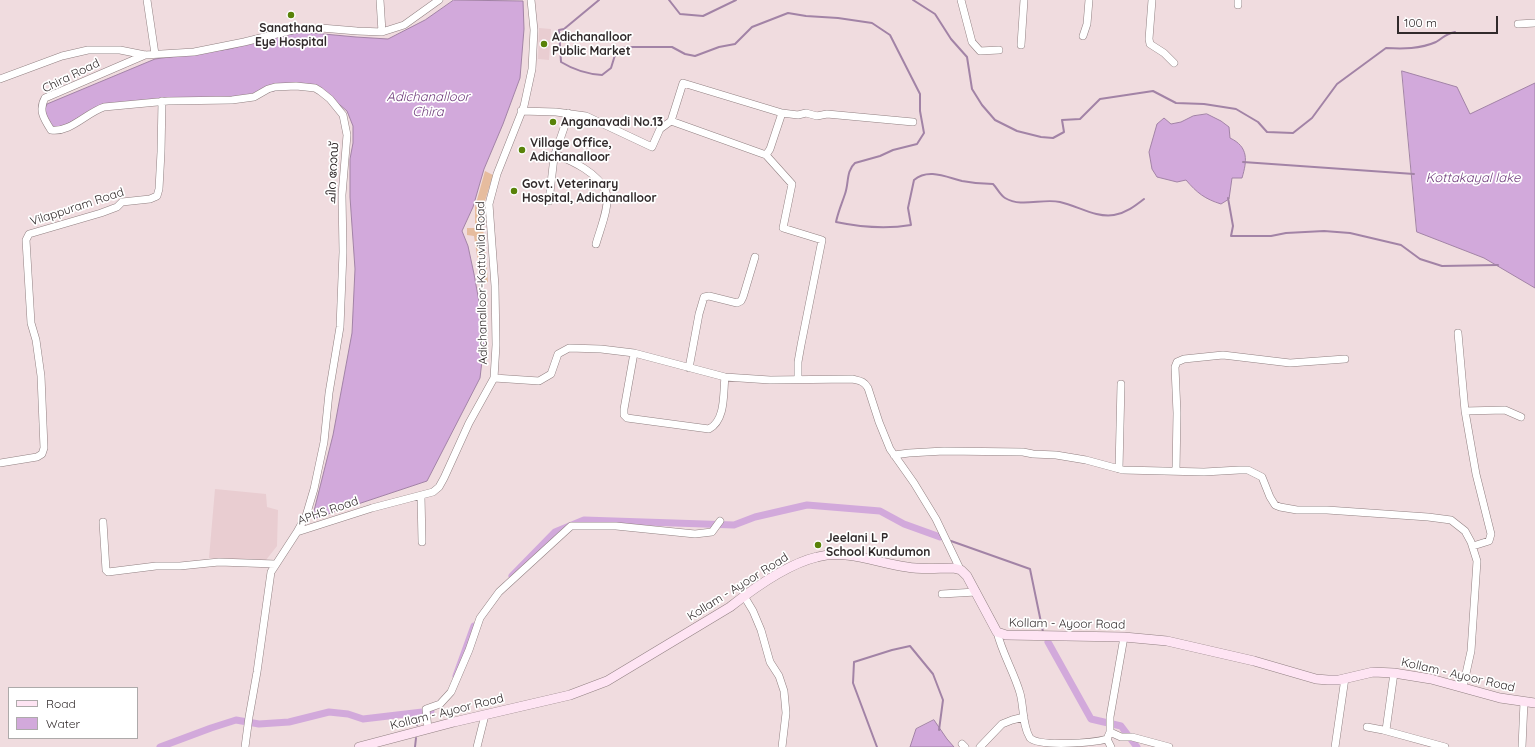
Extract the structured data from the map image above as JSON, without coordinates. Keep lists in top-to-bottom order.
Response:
{
  "streets": {
    "main road": ["Kollam - Ayoor Road"],
    "street": [
      "Chira Road",
      "ചിറ റോഡ്",
      "Vilappuram Road",
      "Adichanalloor-Kottuvila Road",
      "APHS Road"
    ]
  },
  "crossings": [
    ["Chira Road", "ചിറ റോഡ്"],
    ["ചിറ റോഡ്", "Vilappuram Road"],
    ["ചിറ റോഡ്", "APHS Road"],
    ["Adichanalloor-Kottuvila Road", "APHS Road"],
    ["Adichanalloor-Kottuvila Road", "Kollam - Ayoor Road"]
  ],
  "water": ["Adichanalloor Chira", "Kottakayal lake"],
  "places": [
    "Sanathana Eye Hospital",
    "Adichanalloor Public Market",
    "Anganavadi No.13",
    "Village Office, Adichanalloor",
    "Govt. Veterinary Hospital, Adichanalloor",
    "Jeelani L P School Kundumon"
  ],
  "legend": ["Road", "Water"],
  "scale_bar": "100 m"
}
